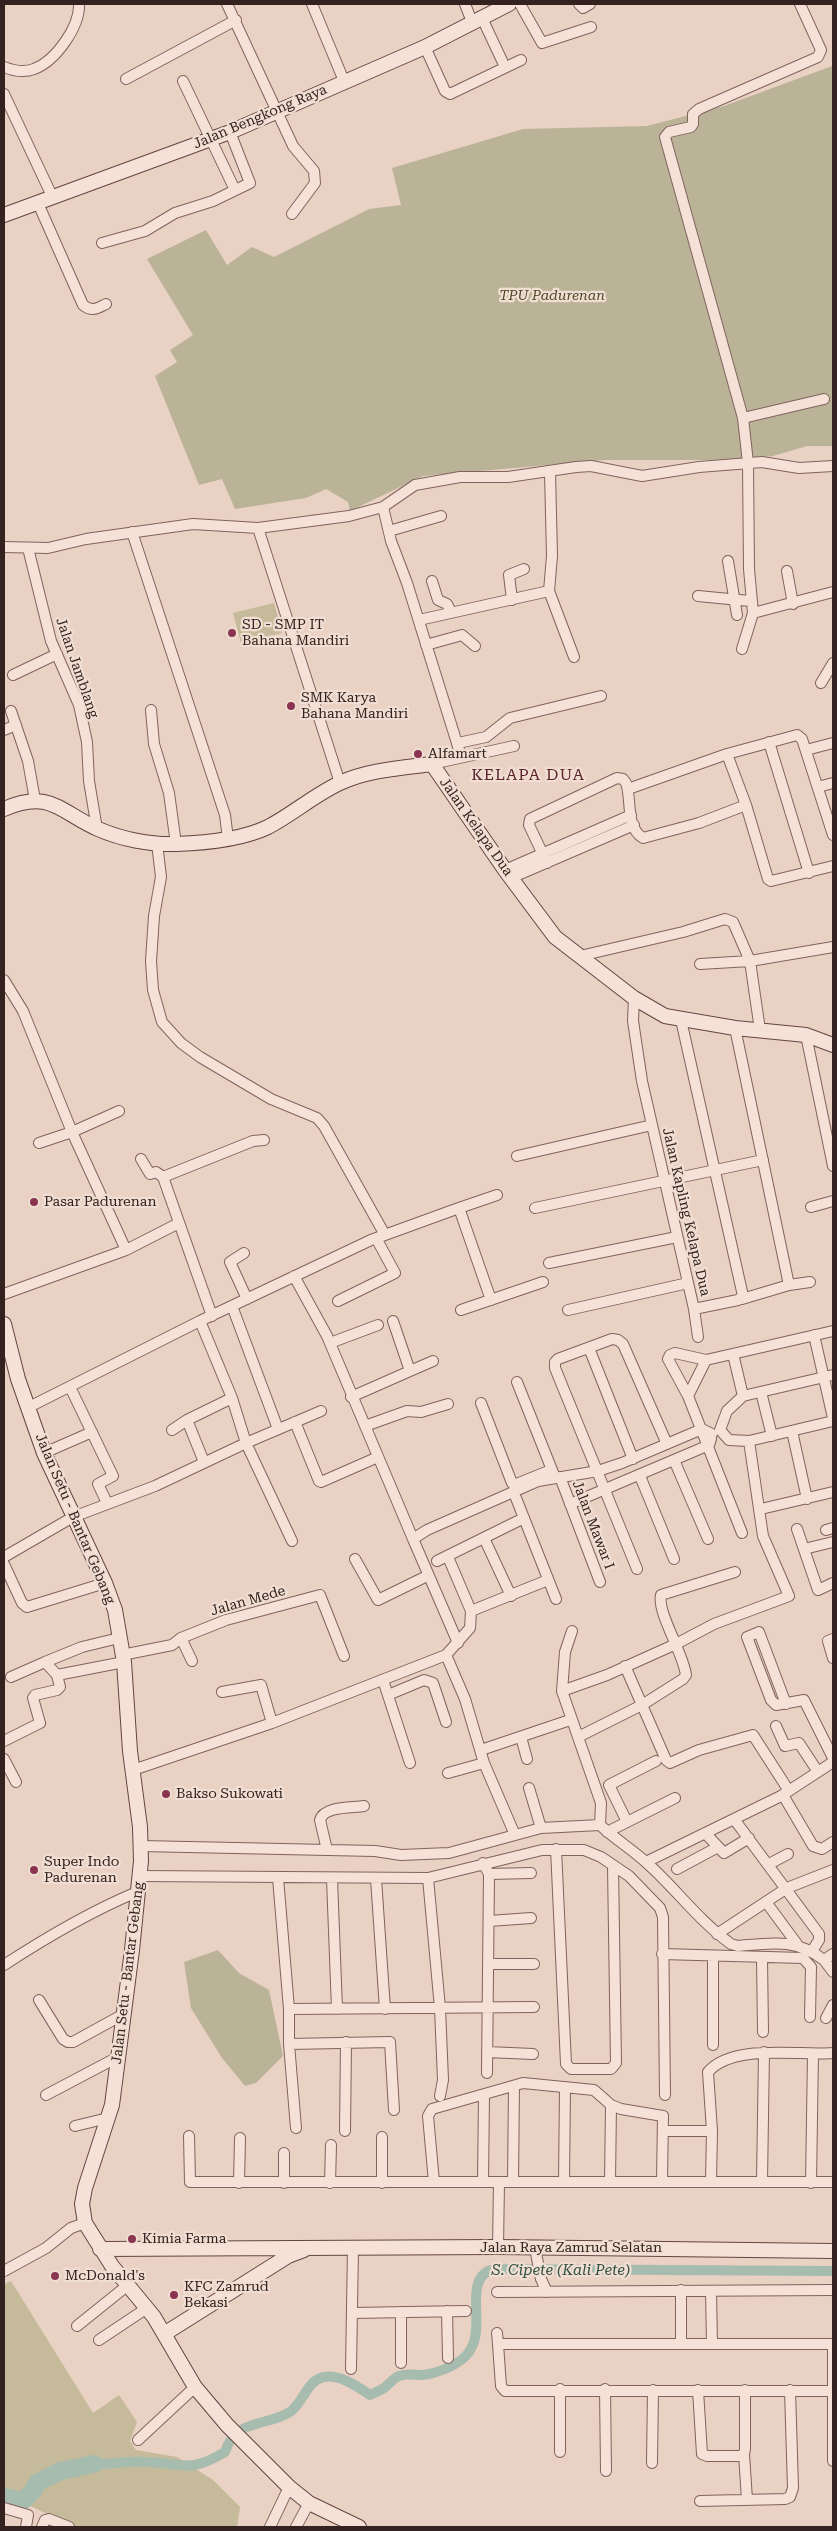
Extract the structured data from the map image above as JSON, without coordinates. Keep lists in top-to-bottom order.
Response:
{
  "streets": {
    "main road": [
      "Jalan Bengkong Raya",
      "Jalan Kelapa Dua",
      "Jalan Setu - Bantar Gebang",
      "Jalan Raya Zamrud Selatan"
    ],
    "street": [
      "Jalan Jamblang",
      "Jalan Kapling Kelapa Dua",
      "Jalan Mawar I",
      "Jalan Mede"
    ]
  },
  "crossings": [
    ["Jalan Jamblang", "Jalan Kelapa Dua"],
    ["Jalan Kelapa Dua", "Jalan Kapling Kelapa Dua"],
    ["Jalan Setu - Bantar Gebang", "Jalan Mede"],
    ["Jalan Setu - Bantar Gebang", "Jalan Raya Zamrud Selatan"]
  ],
  "districts": ["KELAPA DUA"],
  "water": ["S. Cipete (Kali Pete)"],
  "parks": ["TPU Padurenan"],
  "places": [
    "SD - SMP IT Bahana Mandiri",
    "SMK Karya Bahana Mandiri",
    "Alfamart",
    "Pasar Padurenan",
    "Bakso Sukowati",
    "Super Indo Padurenan",
    "Kimia Farma",
    "McDonald's",
    "KFC Zamrud Bekasi"
  ]
}
